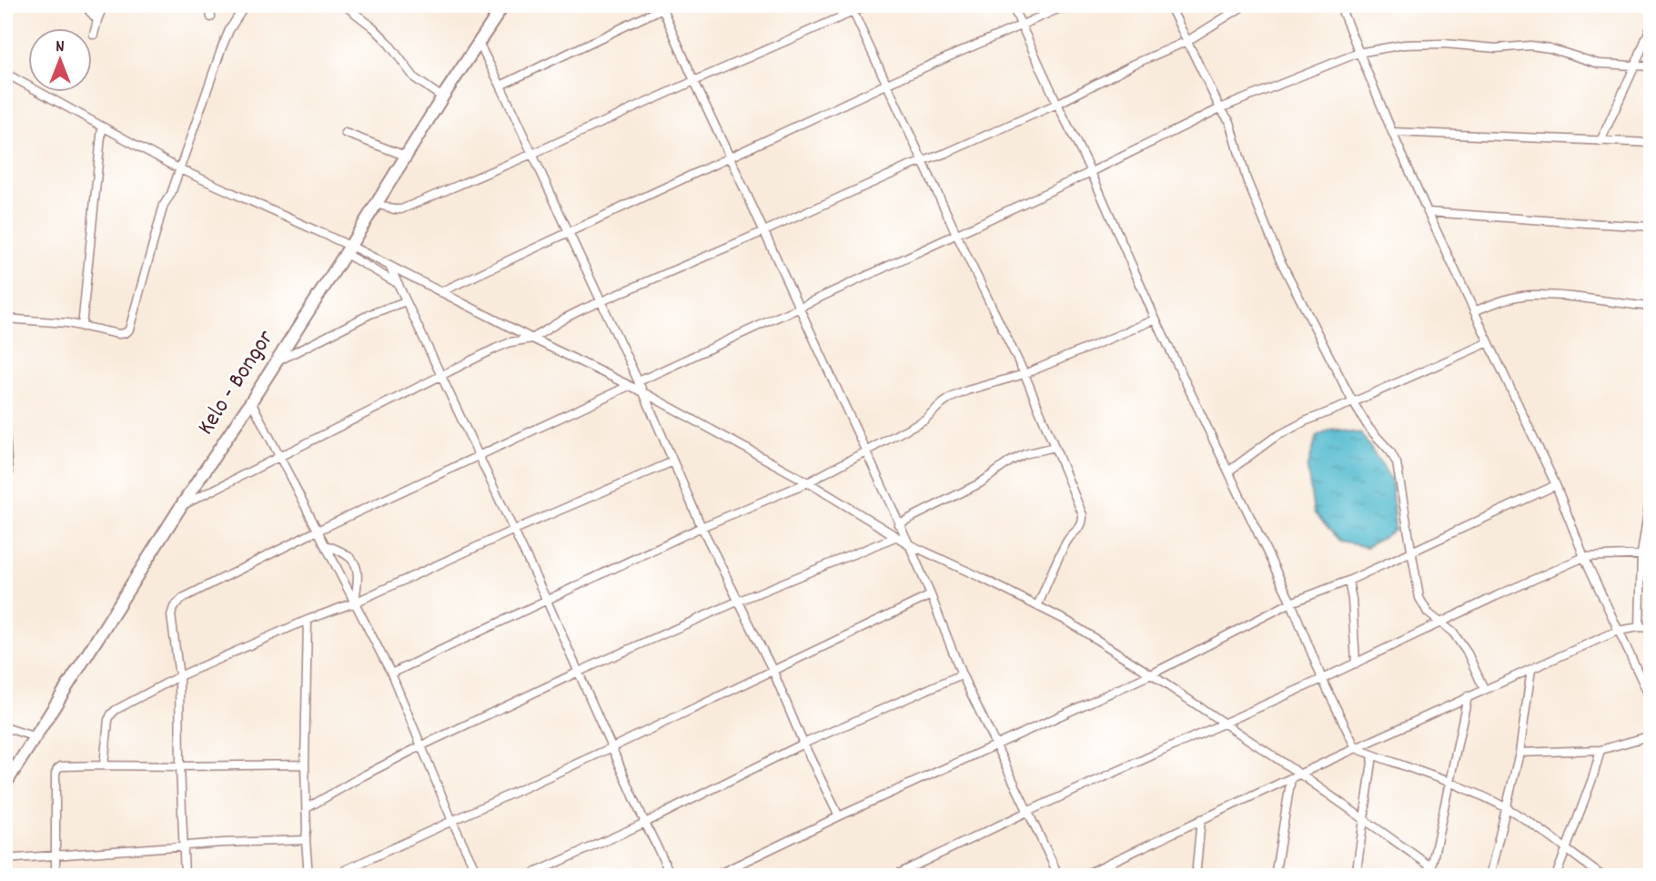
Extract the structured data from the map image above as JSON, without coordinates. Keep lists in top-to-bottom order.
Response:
{
  "streets": {
    "highway": ["Kelo - Bongor"]
  },
  "north": "top"
}
